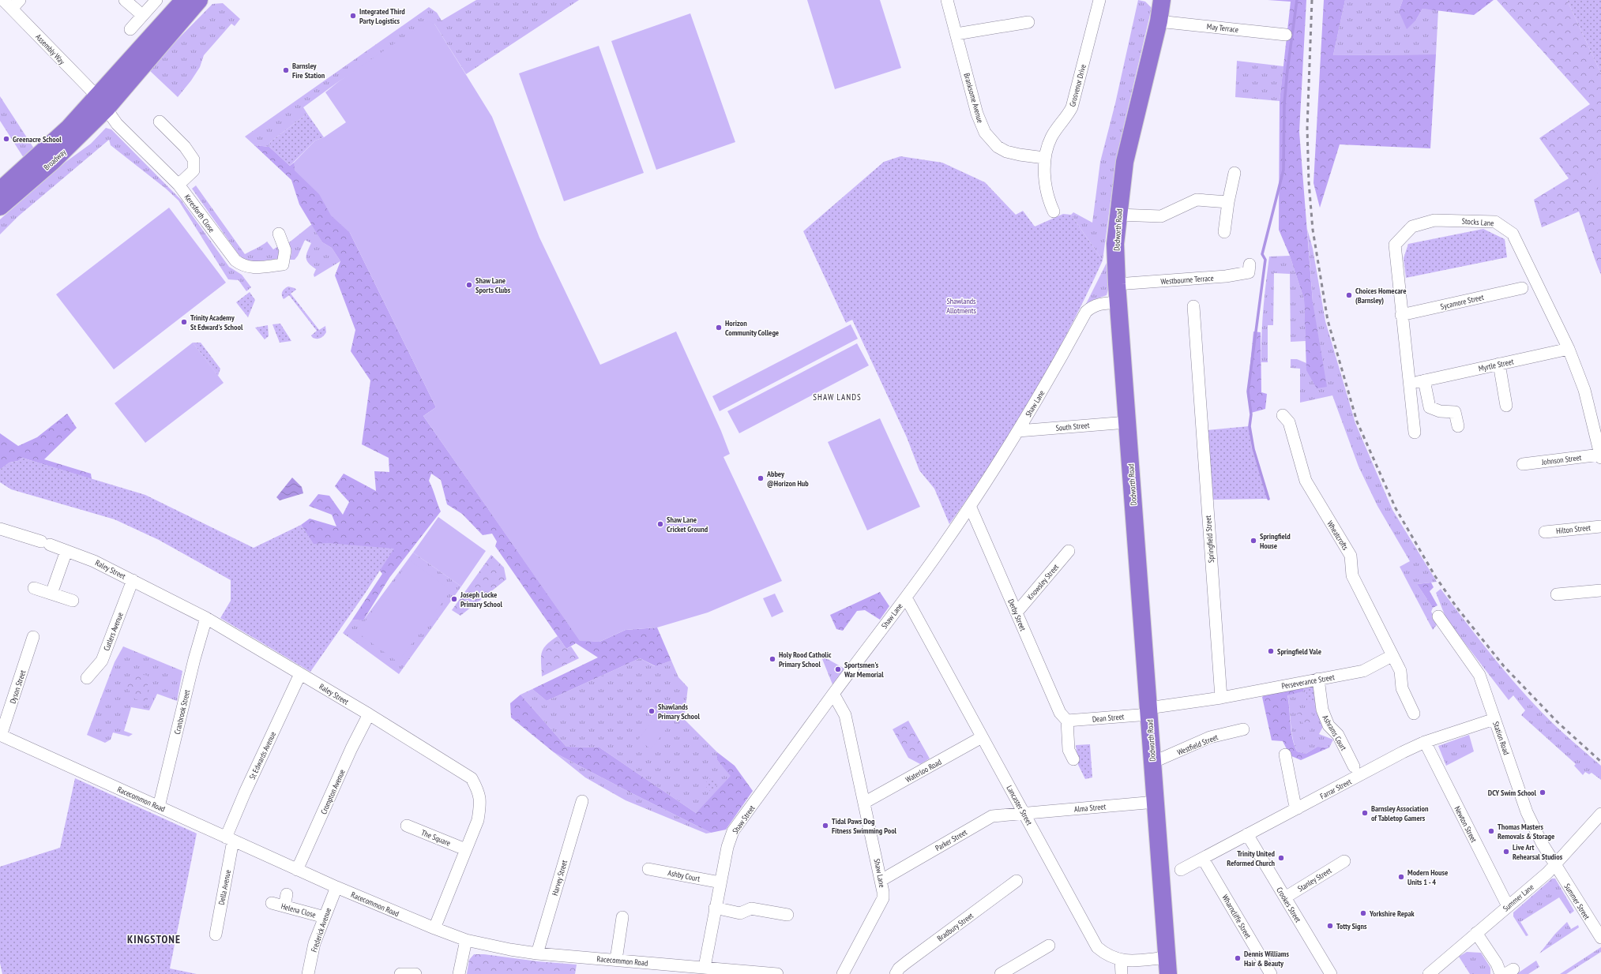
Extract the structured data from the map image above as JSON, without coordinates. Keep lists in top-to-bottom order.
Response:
{
  "streets": {
    "highway": ["Broadway", "Dodworth Road"],
    "street": [
      "May Terrace",
      "Assembly Way",
      "Grosvenor Drive",
      "Branksome Avenue",
      "Keresforth Close",
      "Stocks Lane",
      "Westbourne Terrace",
      "Sycamore Street",
      "Myrtle Street",
      "Shaw Lane",
      "South Street",
      "Johnson Street",
      "Hilton Street",
      "Wheatcrofts",
      "Springfield Street",
      "Raley Street",
      "Knowsley Street",
      "Derby Street",
      "Cutlers Avenue",
      "Perseverance Street",
      "Dyson Street",
      "Cranbrook Street",
      "Dean Street",
      "Ashrams Court",
      "Station Road",
      "Westfield Street",
      "St Edwards Avenue",
      "Waterloo Road",
      "Farrar Street",
      "Crompton Avenue",
      "Racecommon Road",
      "Lancaster Street",
      "Alma Street",
      "Shaw Street",
      "Newton Street",
      "The Square",
      "Parker Street",
      "Ashby Court",
      "Harvey Street",
      "Stanley Street",
      "Della Avenue",
      "Summer Lane",
      "Summer Street",
      "Crookes Street",
      "Helena Close",
      "Wharncliffe Street",
      "Bradbury Street",
      "Frederick Avenue"
    ]
  },
  "crossings": [
    ["May Terrace", "Dodworth Road"],
    ["Assembly Way", "Broadway"],
    ["Assembly Way", "Keresforth Close"],
    ["Grosvenor Drive", "Branksome Avenue"],
    ["Broadway", "Keresforth Close"],
    ["Stocks Lane", "Sycamore Street"],
    ["Stocks Lane", "Myrtle Street"],
    ["Stocks Lane", "Johnson Street"],
    ["Dodworth Road", "Westbourne Terrace"],
    ["Dodworth Road", "Shaw Lane"],
    ["Dodworth Road", "South Street"],
    ["Dodworth Road", "Dean Street"],
    ["Dodworth Road", "Westfield Street"],
    ["Dodworth Road", "Lancaster Street"],
    ["Dodworth Road", "Alma Street"],
    ["Shaw Lane", "South Street"],
    ["Shaw Lane", "Derby Street"],
    ["Shaw Lane", "Waterloo Road"],
    ["Shaw Lane", "Lancaster Street"],
    ["Shaw Lane", "Shaw Street"],
    ["Shaw Lane", "Parker Street"],
    ["Wheatcrofts", "Perseverance Street"],
    ["Springfield Street", "Perseverance Street"],
    ["Raley Street", "Cutlers Avenue"],
    ["Raley Street", "Cranbrook Street"],
    ["Raley Street", "St Edwards Avenue"],
    ["Raley Street", "Crompton Avenue"],
    ["Raley Street", "Racecommon Road"],
    ["Raley Street", "The Square"],
    ["Knowsley Street", "Derby Street"],
    ["Derby Street", "Dean Street"],
    ["Perseverance Street", "Ashrams Court"],
    ["Dyson Street", "Racecommon Road"],
    ["Cranbrook Street", "Racecommon Road"],
    ["Station Road", "Farrar Street"],
    ["Station Road", "Summer Lane"],
    ["Station Road", "Summer Street"],
    ["St Edwards Avenue", "Racecommon Road"],
    ["St Edwards Avenue", "Della Avenue"],
    ["Waterloo Road", "Lancaster Street"],
    ["Farrar Street", "Newton Street"],
    ["Farrar Street", "Crookes Street"],
    ["Farrar Street", "Wharncliffe Street"],
    ["Crompton Avenue", "Racecommon Road"],
    ["Racecommon Road", "Shaw Street"],
    ["Racecommon Road", "Harvey Street"],
    ["Racecommon Road", "Della Avenue"],
    ["Racecommon Road", "Frederick Avenue"],
    ["Lancaster Street", "Alma Street"],
    ["Lancaster Street", "Parker Street"],
    ["Alma Street", "Parker Street"],
    ["Shaw Street", "Ashby Court"],
    ["Newton Street", "Summer Lane"],
    ["Stanley Street", "Crookes Street"],
    ["Summer Lane", "Summer Street"],
    ["Helena Close", "Frederick Avenue"]
  ],
  "districts": ["SHAW LANDS", "KINGSTONE"],
  "parks": ["Shawlands Allotments"],
  "places": [
    "Integrated Third Party Logistics",
    "Barnsley Fire Station",
    "Greenacre School",
    "Shaw Lane Sports Clubs",
    "Choices Homecare (Barnsley)",
    "Trinity Academy St Edward's School",
    "Horizon Community College",
    "Abbey @Horizon Hub",
    "Shaw Lane Cricket Ground",
    "Springfield House",
    "Joseph Locke Primary School",
    "Springfield Vale",
    "Holy Rood Catholic Primary School",
    "Sportsmen's War Memorial",
    "Shawlands Primary School",
    "DCY Swim School",
    "Barnsley Association of Tabletop Gamers",
    "Tidal Paws Dog Fitness Swimming Pool",
    "Thomas Masters Removals & Storage",
    "Live Art Rehearsal Studios",
    "Trinity United Reformed Church",
    "Modern House Units 1 - 4",
    "Yorkshire Repak",
    "Totty Signs",
    "Dennis Williams Hair & Beauty"
  ]
}
